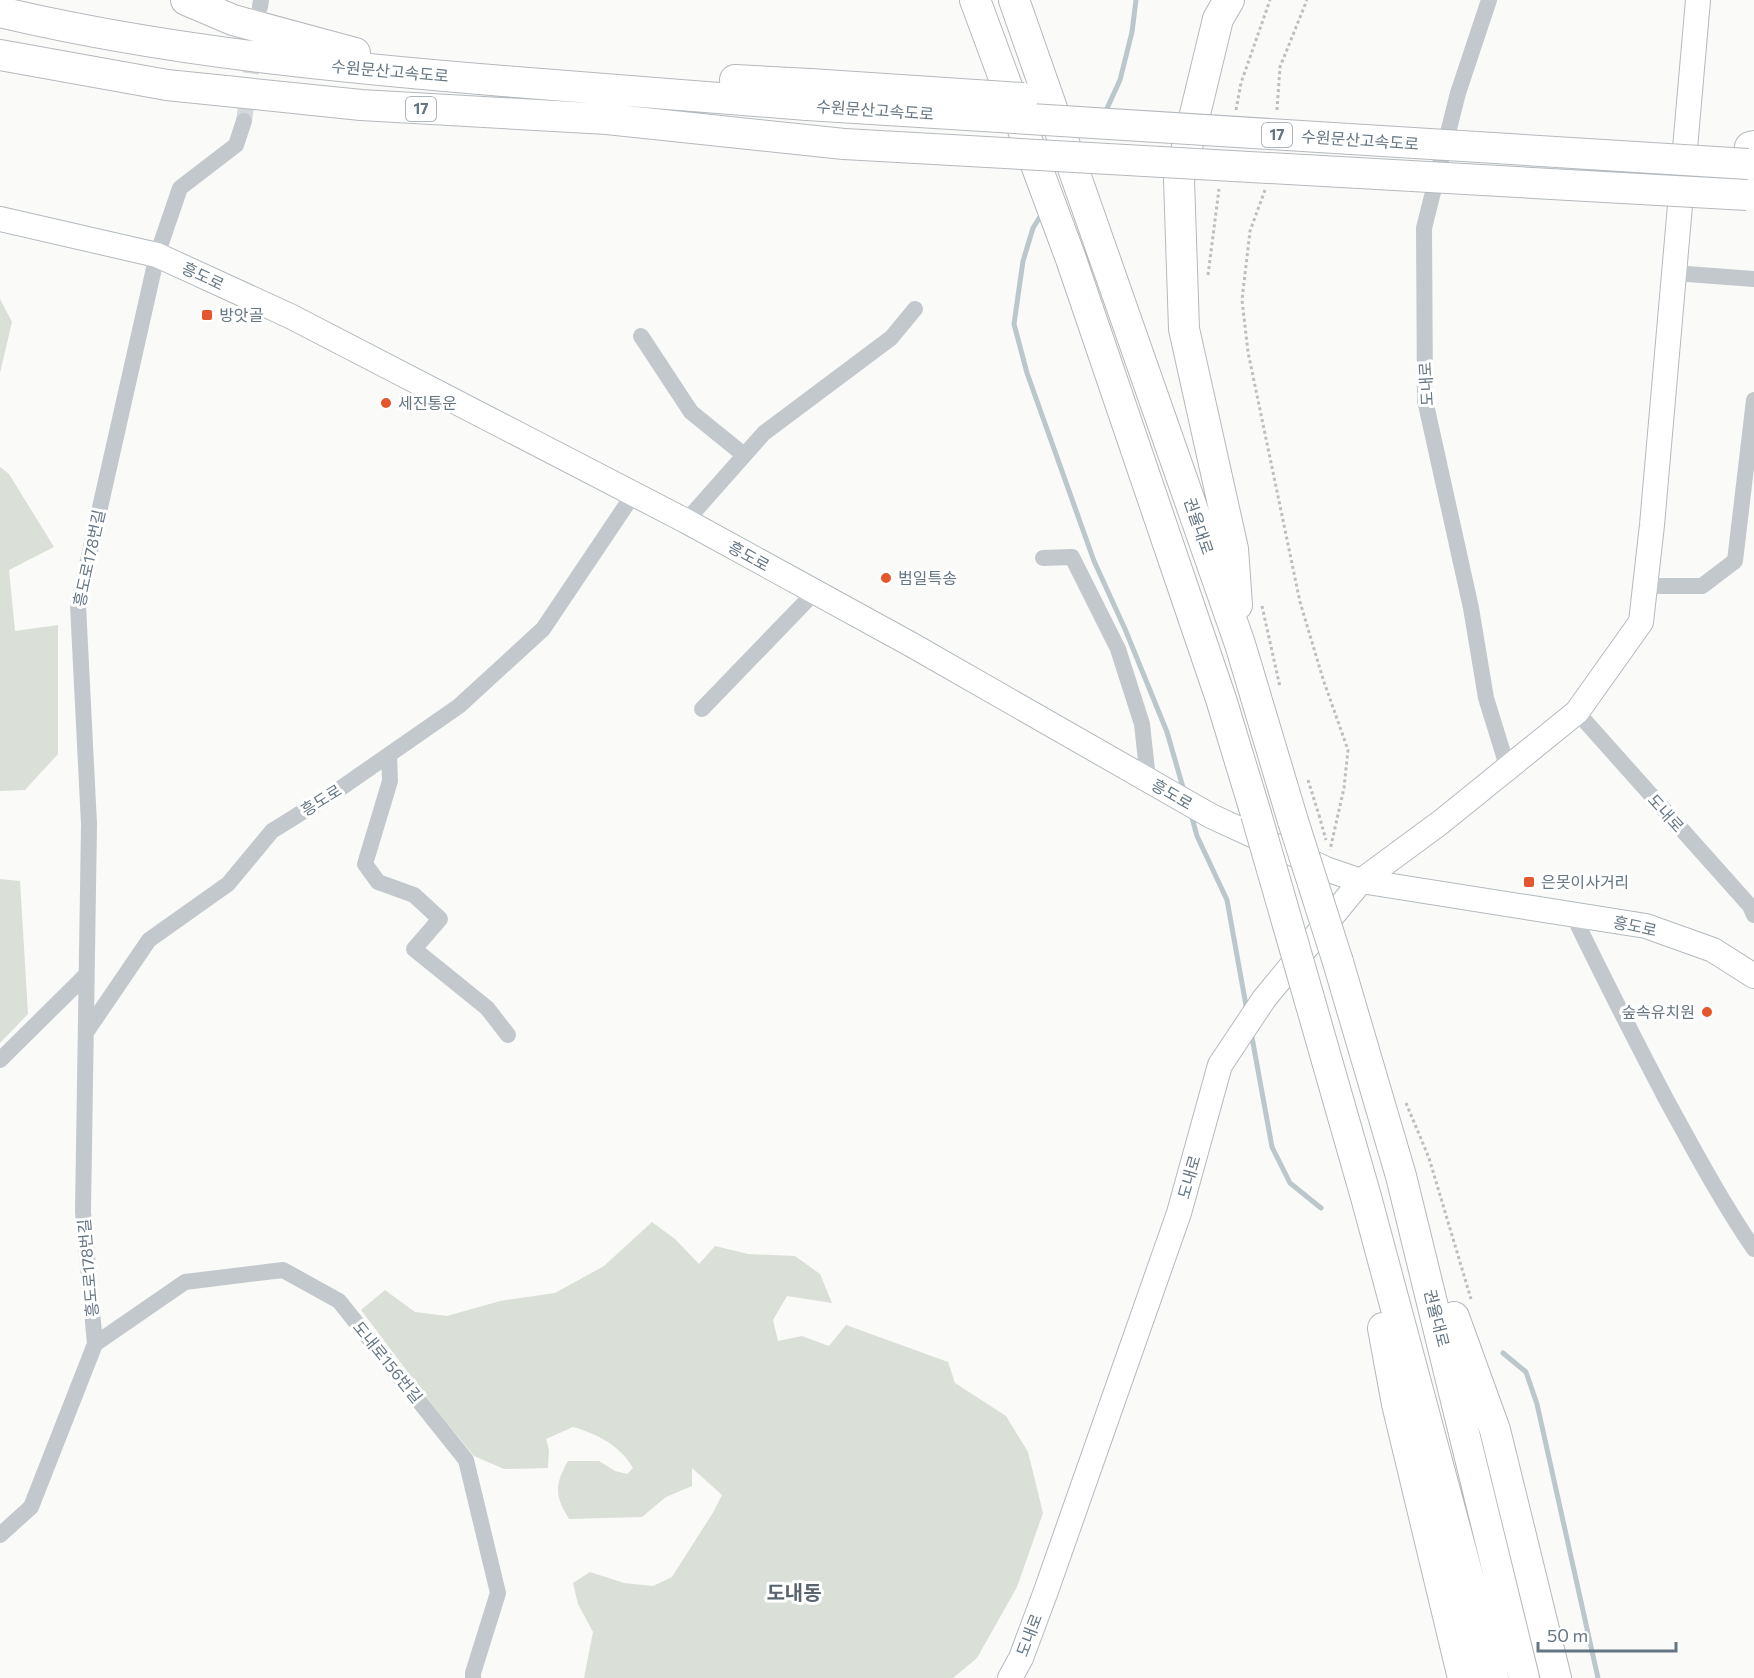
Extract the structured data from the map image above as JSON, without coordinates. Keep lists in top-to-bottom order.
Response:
{
  "streets": {
    "highway": ["수원문산고속도로", "17", "권율대로"],
    "street": [
      "흥도로",
      "도내로",
      "흥도로178번길",
      "도내로156번길"
    ]
  },
  "crossings": [
    ["흥도로", "도내로"],
    ["흥도로", "흥도로178번길"],
    ["흥도로178번길", "도내로156번길"]
  ],
  "districts": ["도내동"],
  "places": {
    "transit": ["방앗골", "은못이사거리"],
    "other": ["세진통운", "범일특송", "숲속유치원"]
  },
  "scale_bar": "50 m"
}
